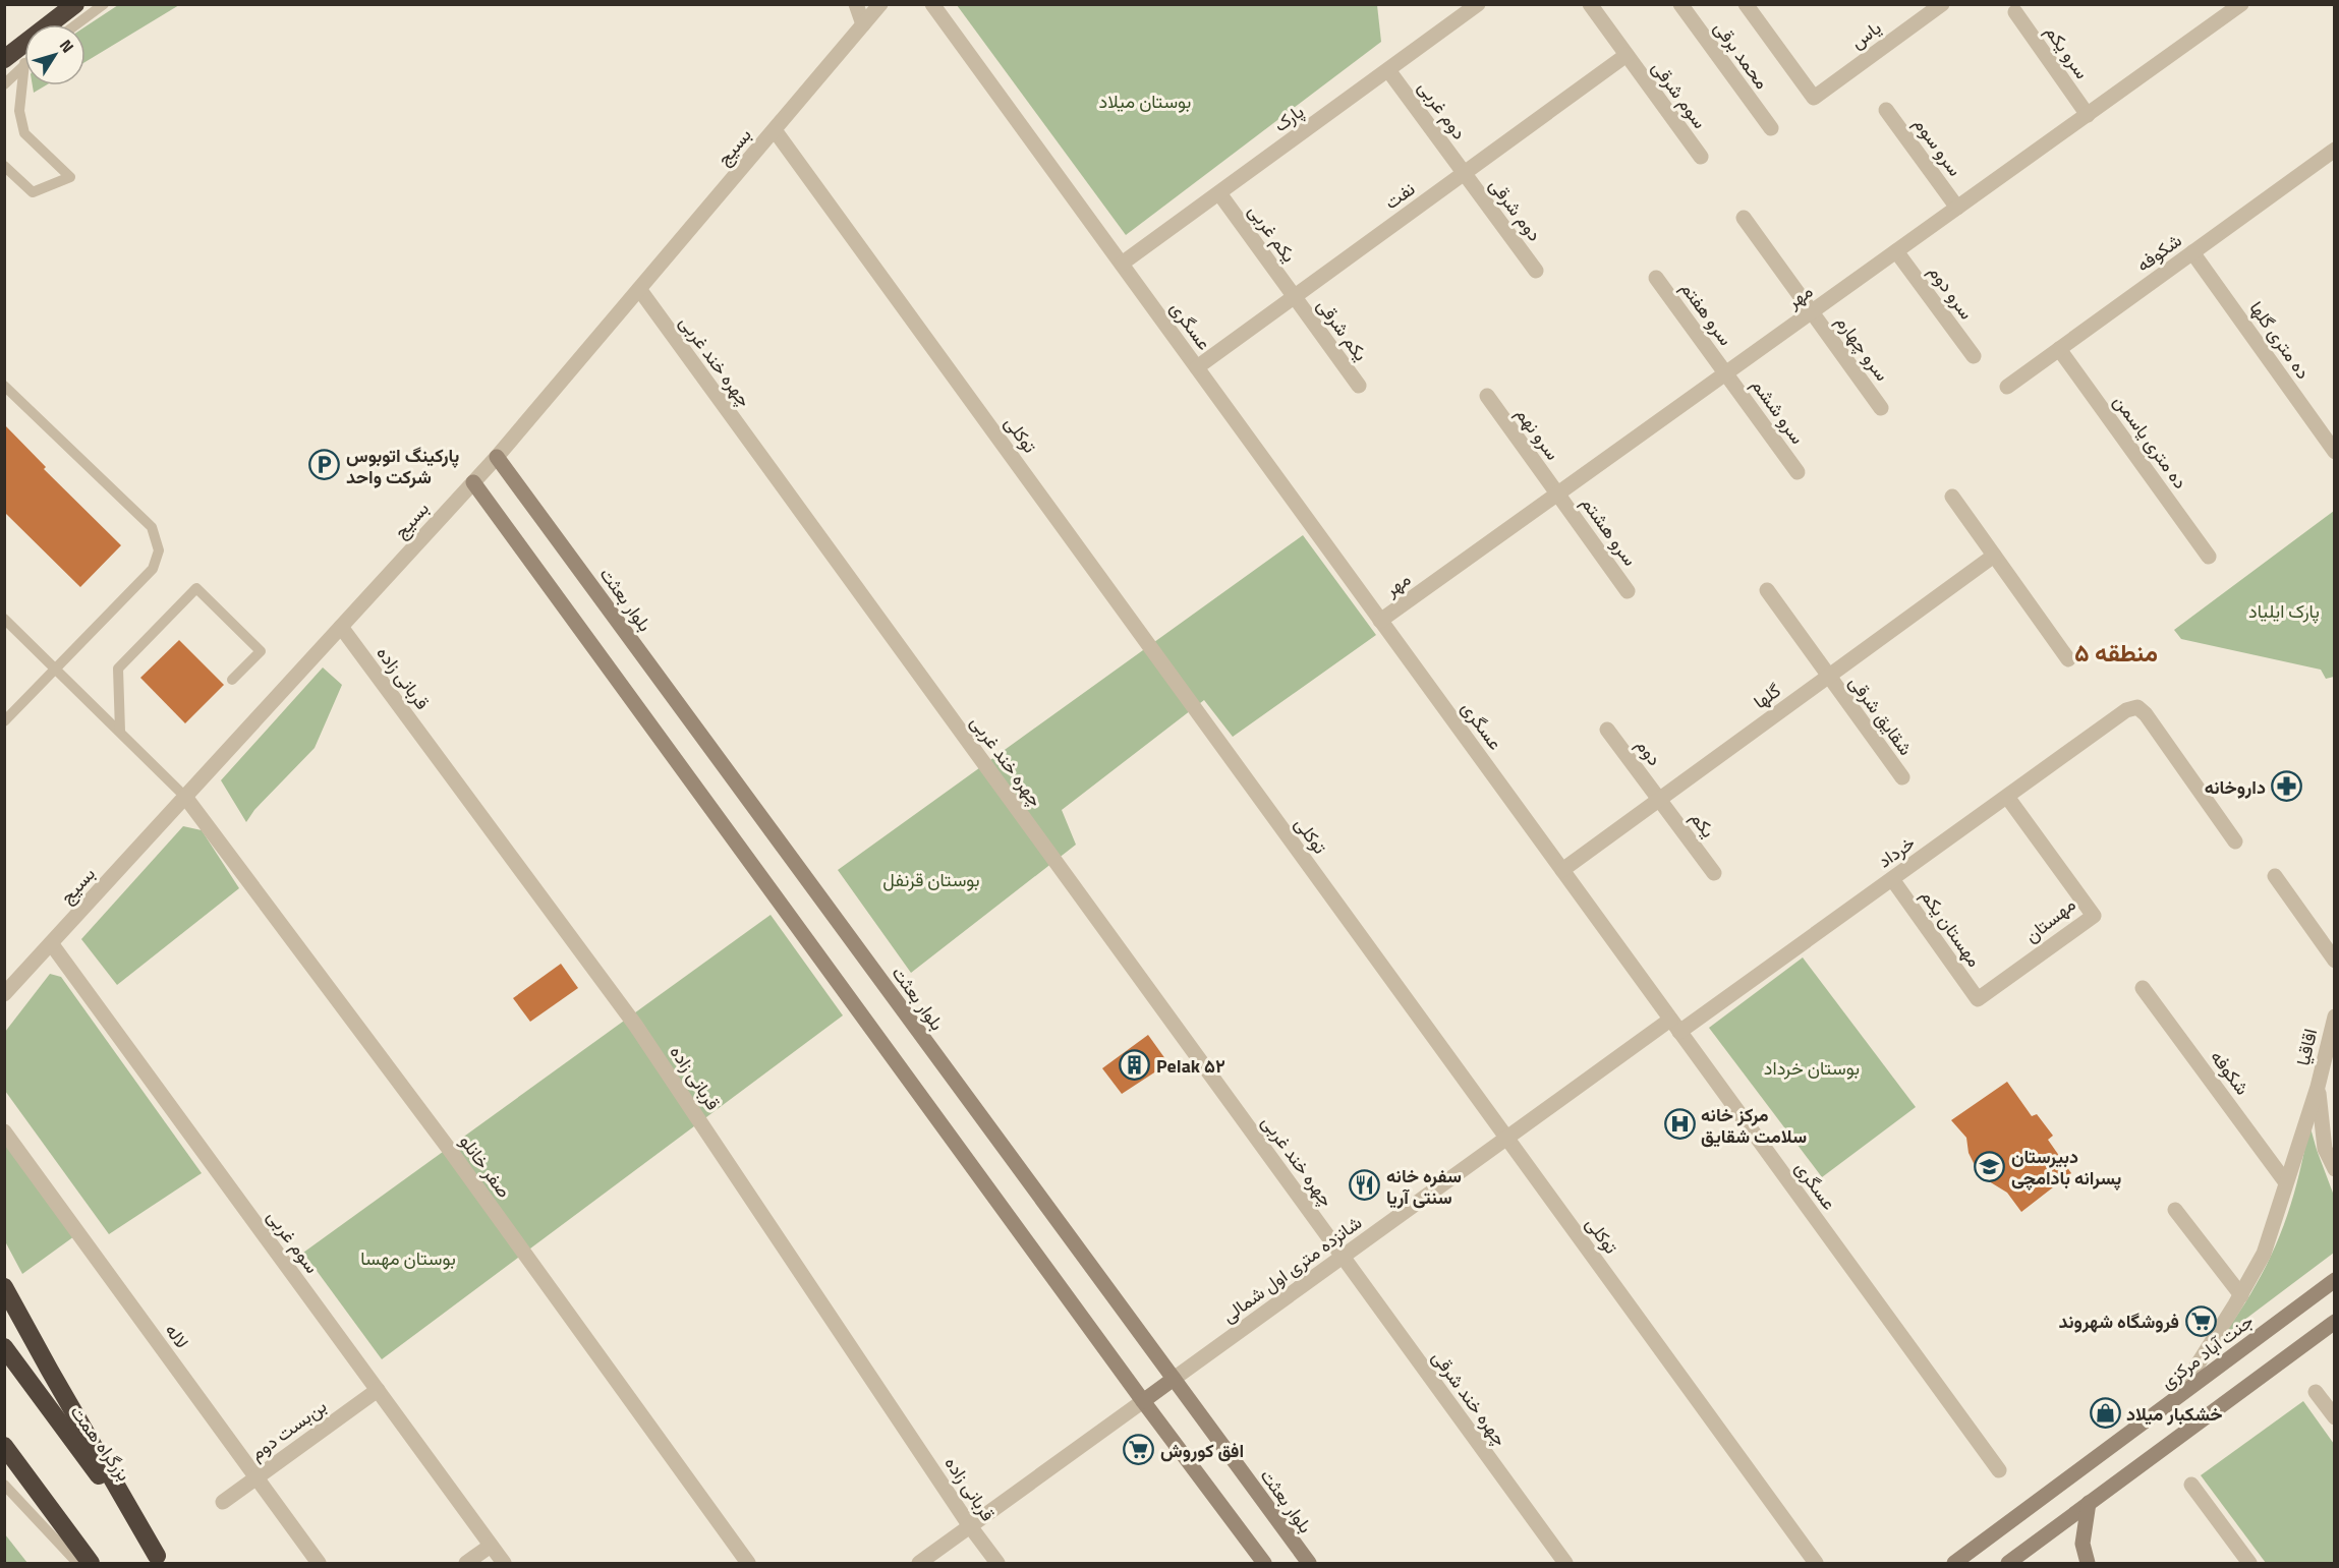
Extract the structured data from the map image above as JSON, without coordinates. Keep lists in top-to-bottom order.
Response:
{
  "streets": {
    "highway": ["بزرگراه همت"],
    "street": [
      "یاس",
      "سرو یکم",
      "محمد برقی",
      "سوم شرقی",
      "دوم غربی",
      "پارک",
      "بسیج",
      "سرو سوم",
      "نفت",
      "دوم شرقی",
      "یکم غربی",
      "شکوفه",
      "سرو دوم",
      "مهر",
      "سرو هفتم",
      "عسگری",
      "یکم شرقی",
      "ده متری گلها",
      "سرو چهارم",
      "چهره خند غربی",
      "سرو ششم",
      "سرو نهم",
      "توکلی",
      "ده متری یاسمن",
      "سرو هشتم",
      "بلوار بعثت",
      "قربانی زاده",
      "گلها",
      "شقایق شرقی",
      "دوم",
      "یکم",
      "خرداد",
      "مهستان",
      "مهستان یکم",
      "اقاقیا",
      "صفر خانلو",
      "سوم غربی",
      "شانزده متری اول شمالی",
      "لاله",
      "جنت آباد مرکزی",
      "چهره خند شرقی",
      "بن‌بست دوم"
    ]
  },
  "crossings": [
    ["یاس", "محمد برقی"],
    ["سرو یکم", "مهر"],
    ["سوم شرقی", "نفت"],
    ["دوم غربی", "پارک"],
    ["دوم غربی", "نفت"],
    ["دوم غربی", "دوم شرقی"],
    ["پارک", "یکم غربی"],
    ["پارک", "عسگری"],
    ["بسیج", "چهره خند غربی"],
    ["بسیج", "توکلی"],
    ["بسیج", "بلوار بعثت"],
    ["بسیج", "قربانی زاده"],
    ["بسیج", "صفر خانلو"],
    ["بسیج", "سوم غربی"],
    ["سرو سوم", "مهر"],
    ["نفت", "دوم شرقی"],
    ["نفت", "یکم غربی"],
    ["نفت", "عسگری"],
    ["نفت", "یکم شرقی"],
    ["یکم غربی", "یکم شرقی"],
    ["شکوفه", "ده متری گلها"],
    ["شکوفه", "ده متری یاسمن"],
    ["شکوفه", "اقاقیا"],
    ["سرو دوم", "مهر"],
    ["مهر", "سرو هفتم"],
    ["مهر", "عسگری"],
    ["مهر", "سرو چهارم"],
    ["مهر", "سرو ششم"],
    ["مهر", "سرو نهم"],
    ["مهر", "سرو هشتم"],
    ["سرو هفتم", "سرو ششم"],
    ["عسگری", "گلها"],
    ["عسگری", "خرداد"],
    ["عسگری", "شانزده متری اول شمالی"],
    ["چهره خند غربی", "شانزده متری اول شمالی"],
    ["چهره خند غربی", "چهره خند شرقی"],
    ["سرو نهم", "سرو هشتم"],
    ["توکلی", "شانزده متری اول شمالی"],
    ["بلوار بعثت", "شانزده متری اول شمالی"],
    ["گلها", "شقایق شرقی"],
    ["گلها", "دوم"],
    ["گلها", "یکم"],
    ["دوم", "یکم"],
    ["خرداد", "مهستان"],
    ["خرداد", "مهستان یکم"],
    ["خرداد", "شانزده متری اول شمالی"],
    ["مهستان", "مهستان یکم"],
    ["اقاقیا", "جنت آباد مرکزی"],
    ["سوم غربی", "بن‌بست دوم"],
    ["شانزده متری اول شمالی", "چهره خند شرقی"],
    ["لاله", "بن‌بست دوم"]
  ],
  "districts": ["منطقه ۵"],
  "parks": [
    "بوستان میلاد",
    "پارک ایلیاد",
    "بوستان قرنفل",
    "بوستان خرداد",
    "بوستان مهسا"
  ],
  "places": {
    "parking": ["پارکینگ اتوبوس شرکت واحد"],
    "pharmacy": ["داروخانه"],
    "building": ["Pelak ۵۲"],
    "hospital": ["مرکز خانه سلامت شقایق"],
    "school or university": ["دبیرستان پسرانه بادامچی"],
    "restaurant": ["سفره خانه سنتی آریا"],
    "supermarket": ["فروشگاه شهروند", "افق کوروش"],
    "shop": ["خشکبار میلاد"]
  },
  "north": "top right"
}
